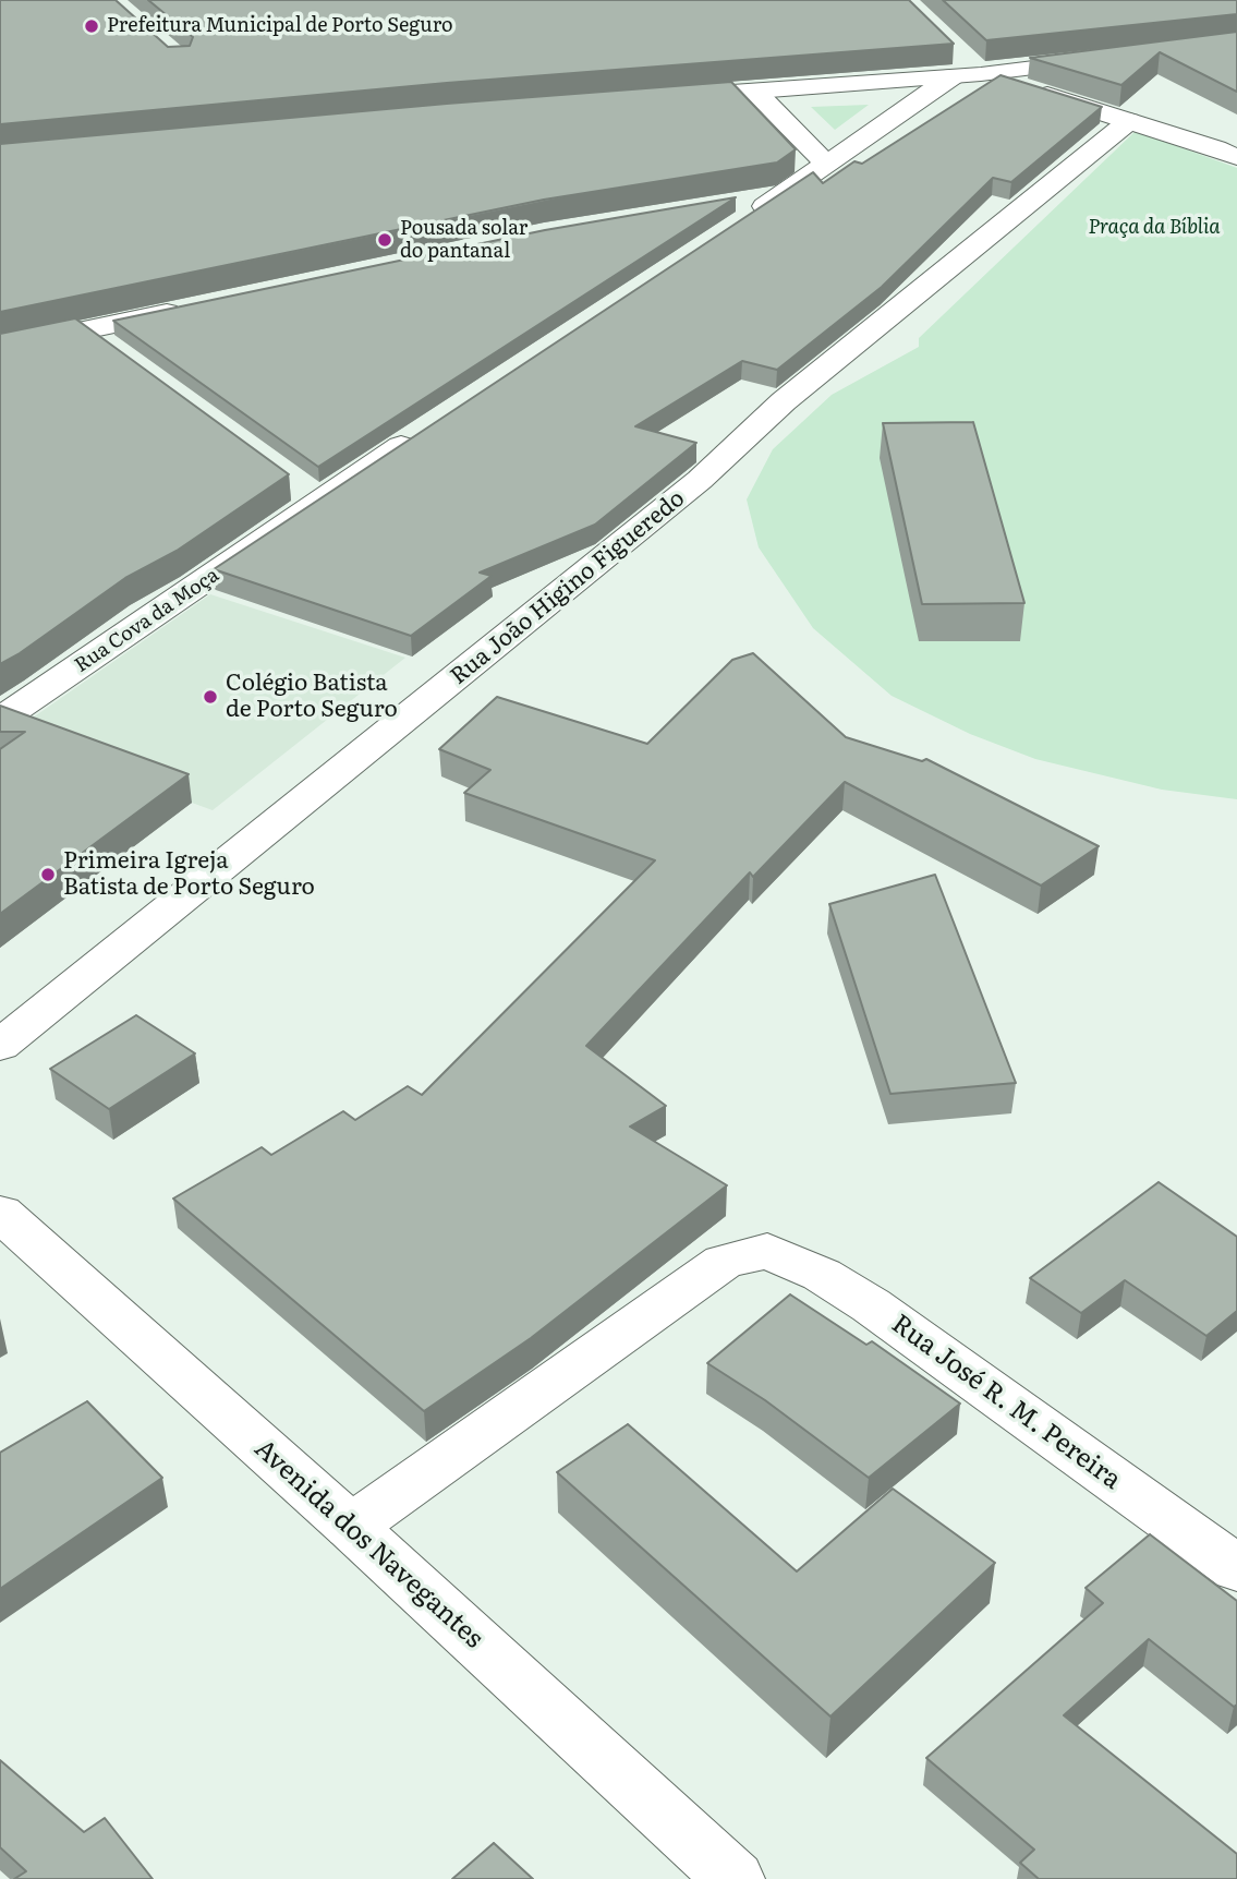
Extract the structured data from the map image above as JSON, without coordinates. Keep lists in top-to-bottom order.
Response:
{
  "streets": {
    "street": [
      "Rua João Higino Figueredo",
      "Rua Cova da Moça",
      "Rua José R. M. Pereira",
      "Avenida dos Navegantes"
    ]
  },
  "crossings": [
    ["Rua José R. M. Pereira", "Avenida dos Navegantes"]
  ],
  "parks": ["Praça da Bíblia"],
  "places": [
    "Prefeitura Municipal de Porto Seguro",
    "Pousada solar do pantanal",
    "Colégio Batista de Porto Seguro",
    "Primeira Igreja Batista de Porto Seguro"
  ]
}
